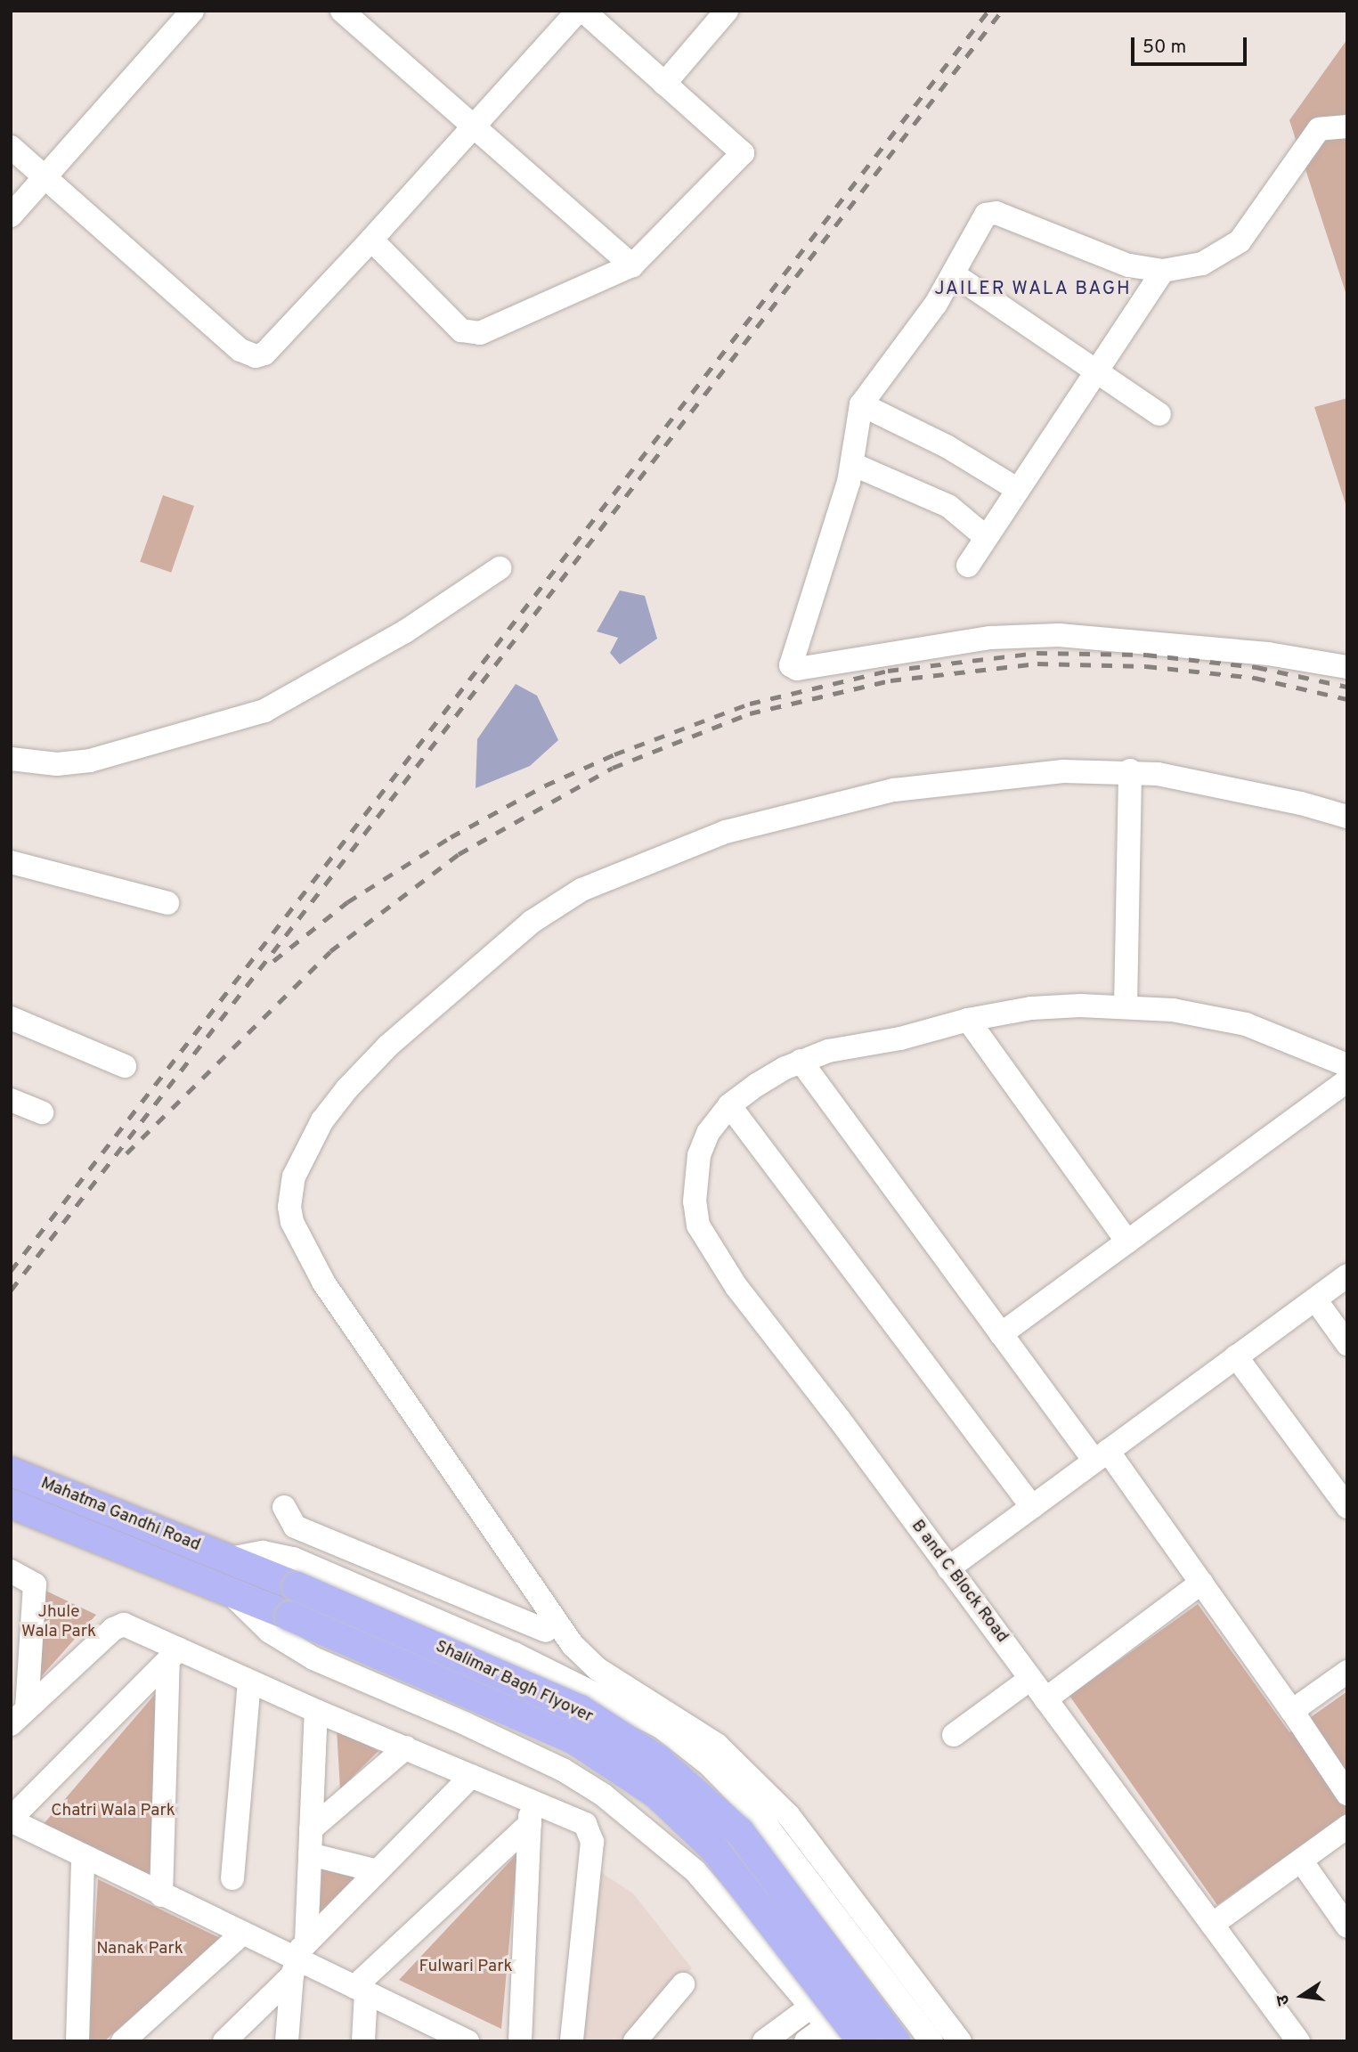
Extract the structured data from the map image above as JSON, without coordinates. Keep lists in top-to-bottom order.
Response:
{
  "streets": {
    "main road": ["Mahatma Gandhi Road", "Shalimar Bagh Flyover"],
    "street": ["B and C Block Road"]
  },
  "crossings": [
    ["Mahatma Gandhi Road", "Shalimar Bagh Flyover"]
  ],
  "districts": ["JAILER WALA BAGH"],
  "parks": [
    "Jhule Wala Park",
    "Chatri Wala Park",
    "Nanak Park",
    "Fulwari Park"
  ],
  "scale_bar": "50 m",
  "north": "left"
}
